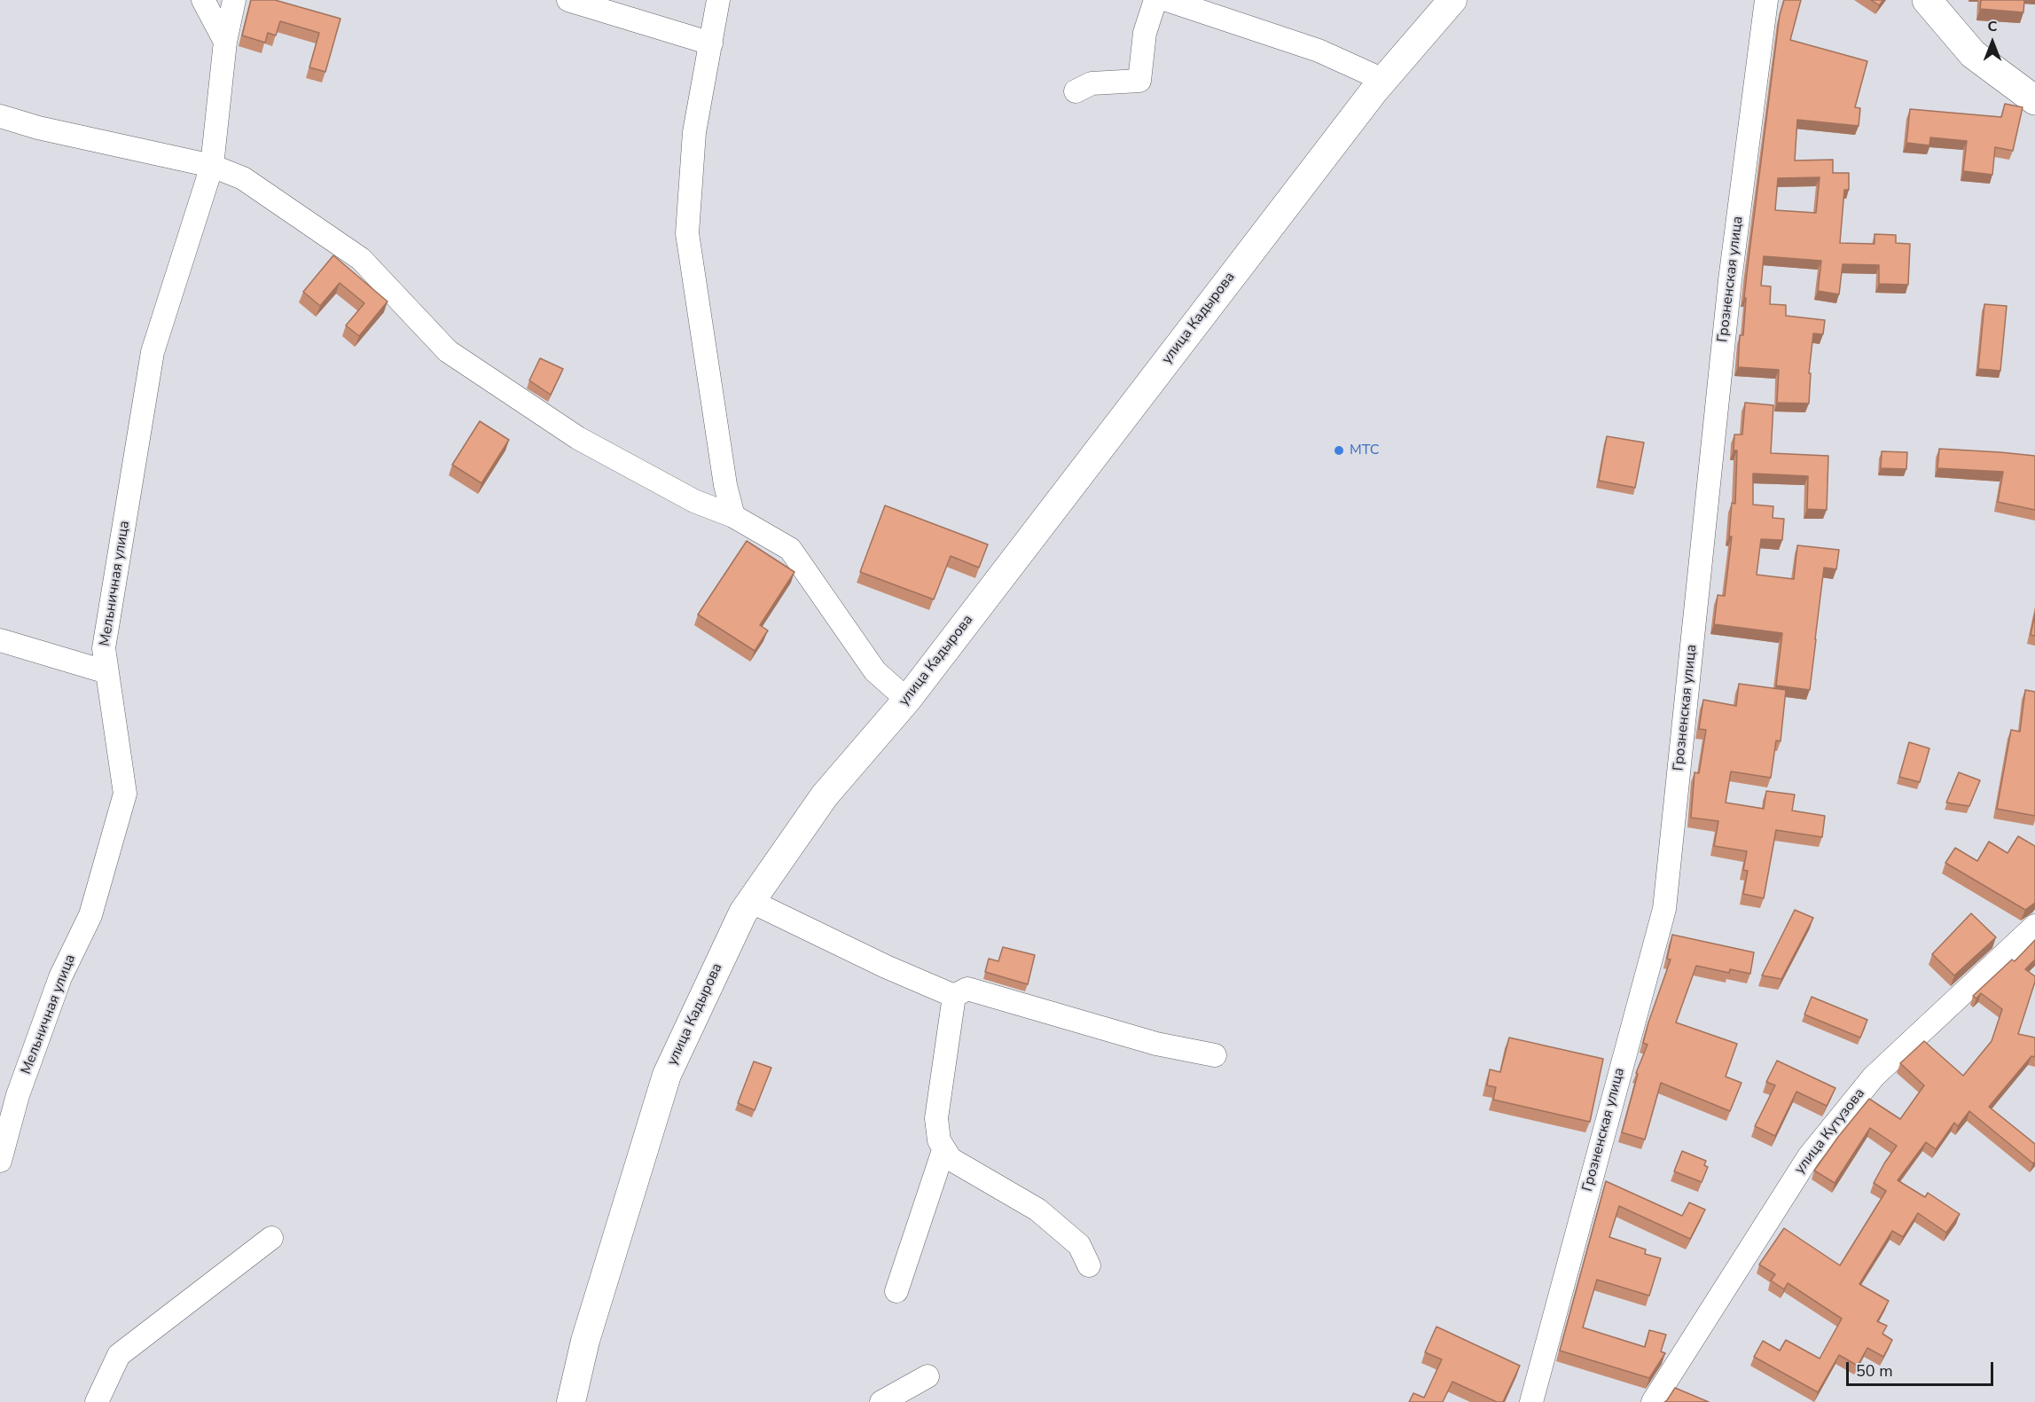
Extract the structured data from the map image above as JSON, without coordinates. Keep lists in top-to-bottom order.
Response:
{
  "streets": {
    "street": [
      "Грозненская улица",
      "улица Кадырова",
      "Мельничная улица",
      "улица Кутузова"
    ]
  },
  "places": ["МТС"],
  "scale_bar": "50 m",
  "north": "top"
}
